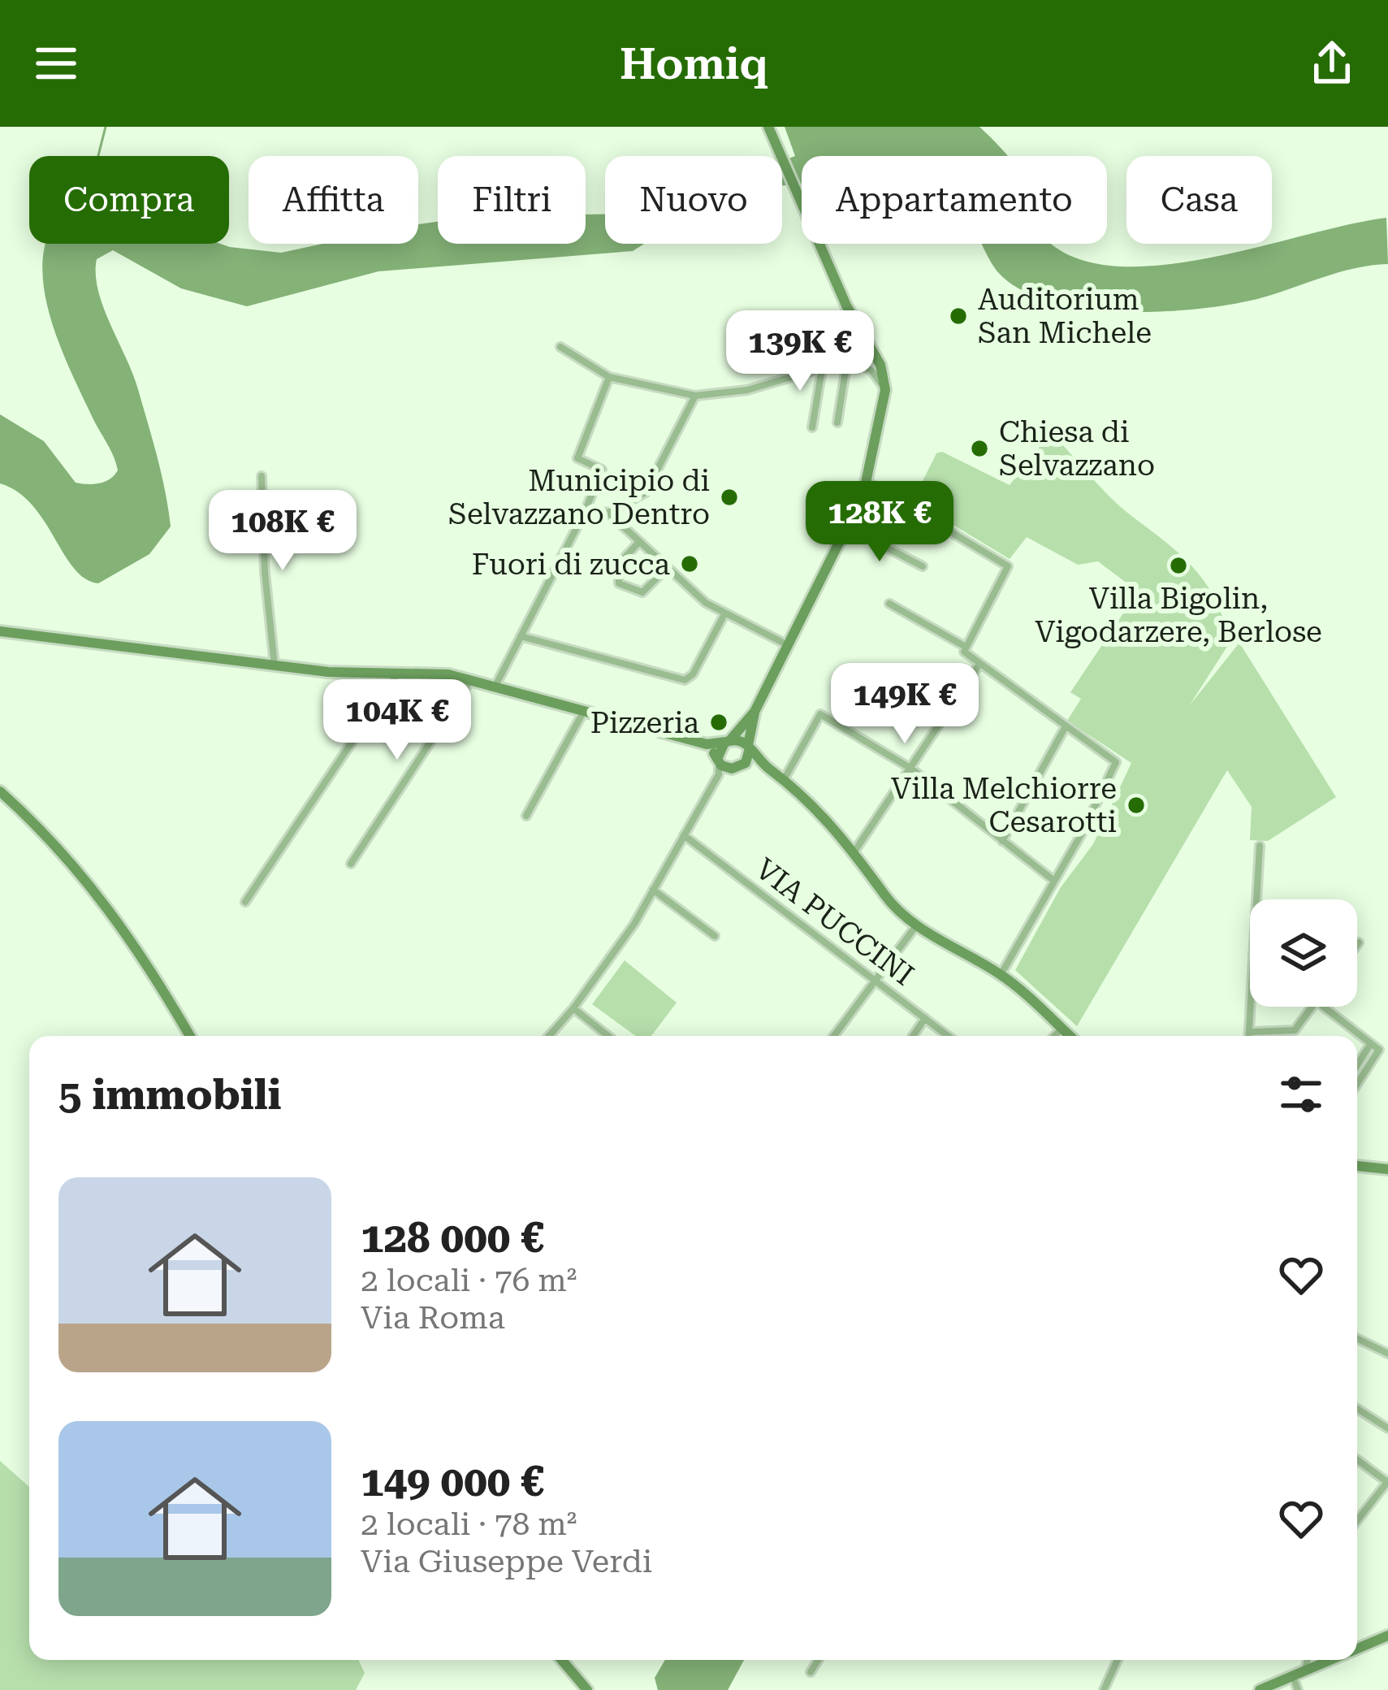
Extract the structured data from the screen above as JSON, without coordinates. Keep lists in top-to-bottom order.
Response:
{
  "streets": {
    "street": ["VIA PUCCINI"]
  },
  "places": [
    "Auditorium San Michele",
    "Chiesa di Selvazzano",
    "Municipio di Selvazzano Dentro",
    "Fuori di zucca",
    "Villa Bigolin, Vigodarzere, Berlose",
    "Pizzeria",
    "Villa Melchiorre Cesarotti"
  ],
  "page": {
    "header": "Homiq",
    "chip": [
      "Compra",
      "Affitta",
      "Filtri",
      "Nuovo",
      "Appartamento",
      "Casa"
    ],
    "price": [
      "139K €",
      "128K €",
      "108K €",
      "149K €",
      "104K €"
    ],
    "heading": "5 immobili",
    "list": [
      {
        "name": "128 000 €",
        "note": "2 locali · 76 m² · Via Roma"
      },
      {
        "name": "149 000 €",
        "note": "2 locali · 78 m² · Via Giuseppe Verdi"
      }
    ]
  }
}
